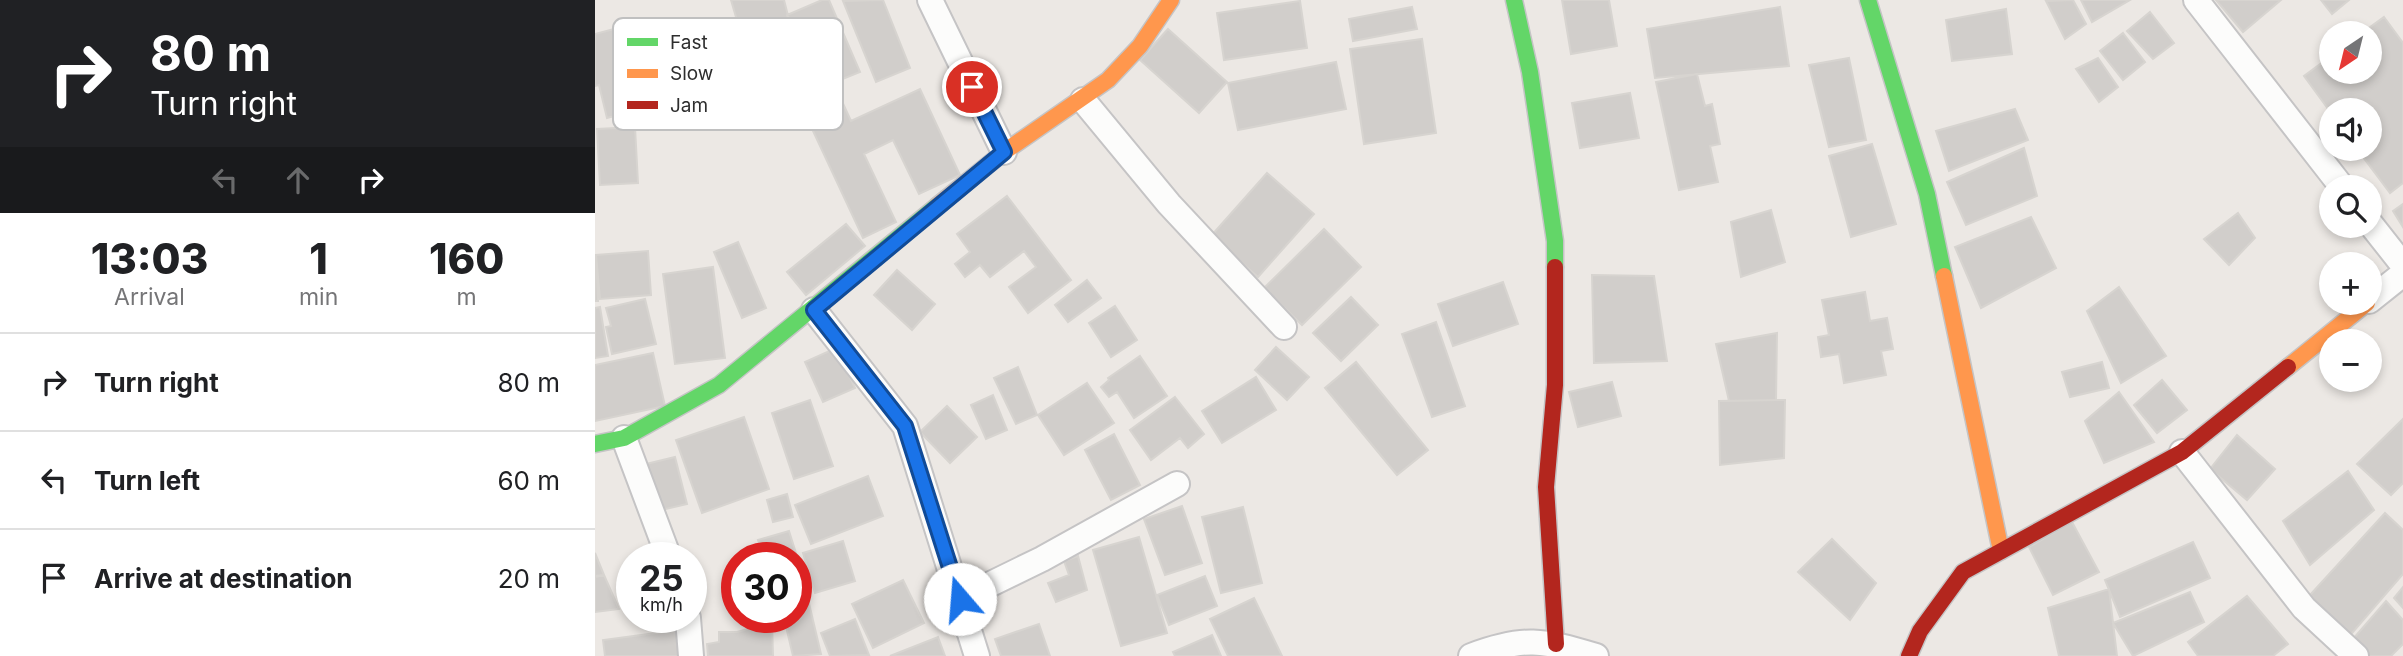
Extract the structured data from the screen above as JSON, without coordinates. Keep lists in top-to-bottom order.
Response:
{
  "legend": ["Fast", "Slow", "Jam"],
  "north": "bottom left",
  "page": {
    "turn": ["80 m", "Turn right"],
    "map_buttons": ["+", "−"],
    "eta": [
      "13:03",
      "Arrival",
      "1",
      "min",
      "160",
      "m"
    ],
    "list": [
      {
        "name": "Turn right",
        "value": "80 m"
      },
      {
        "name": "Turn left",
        "value": "60 m"
      },
      {
        "name": "Arrive at destination",
        "value": "20 m"
      }
    ],
    "speed": "25 km/h",
    "limit": "30"
  }
}
